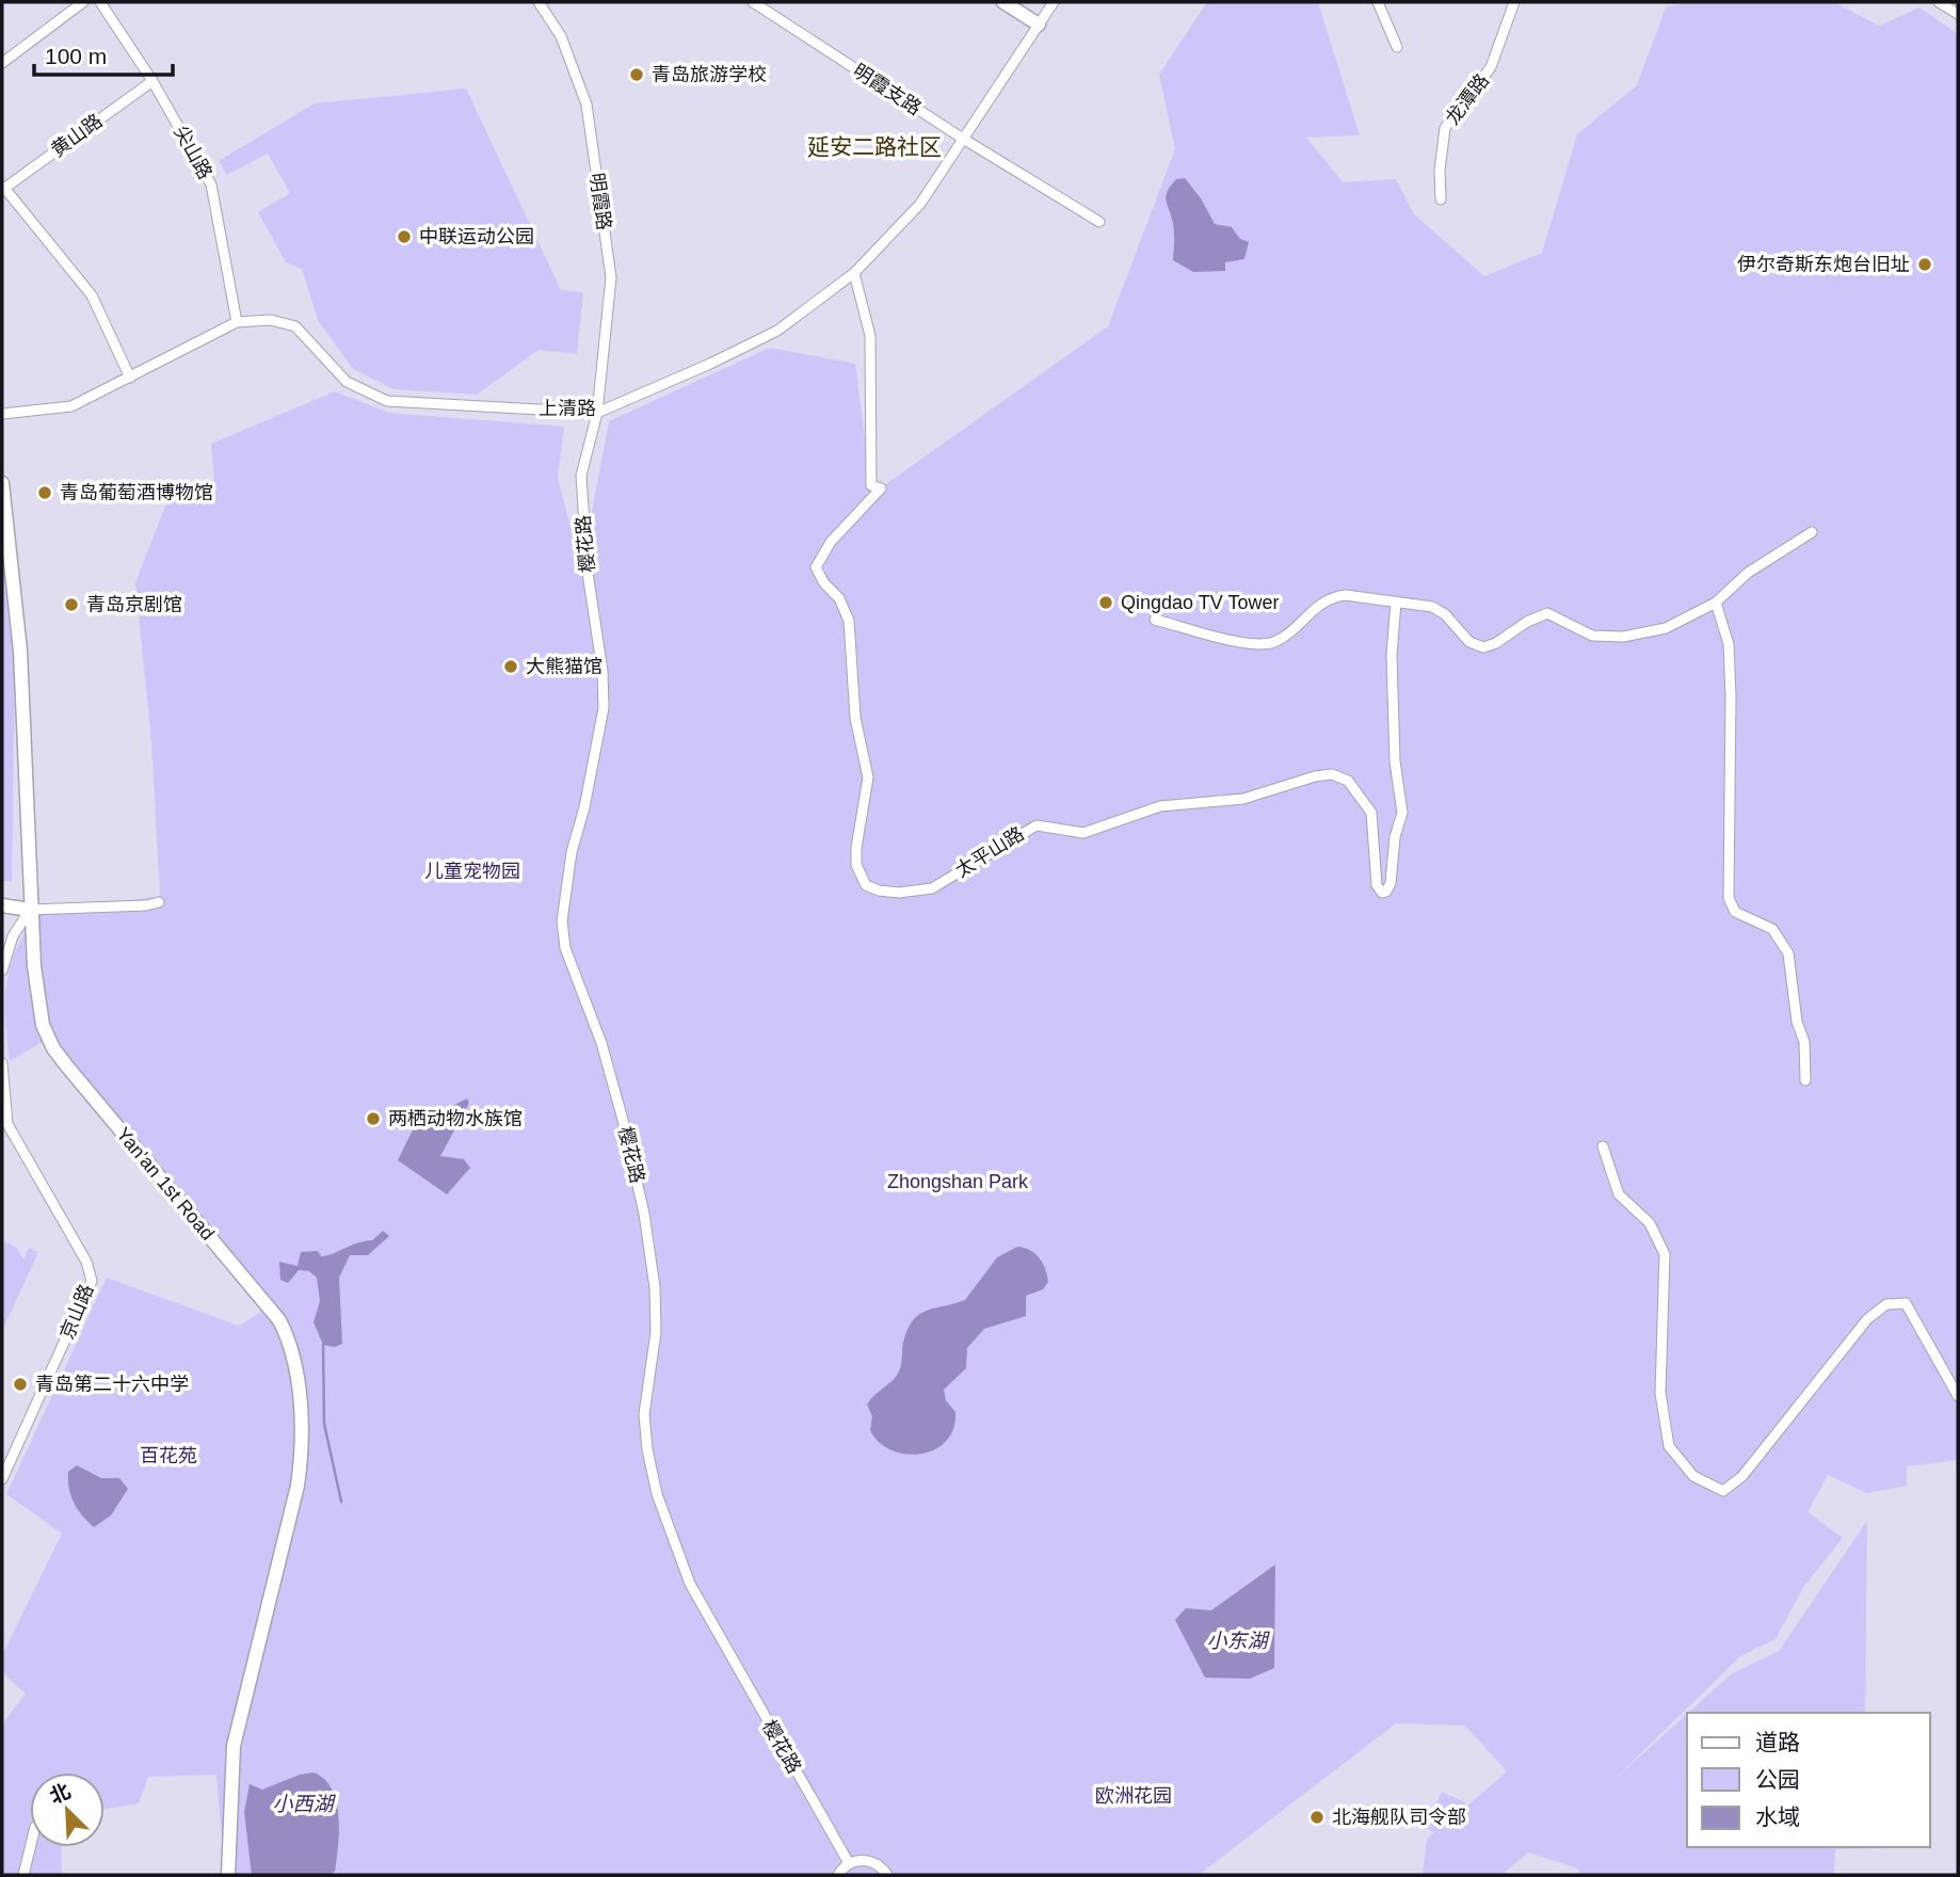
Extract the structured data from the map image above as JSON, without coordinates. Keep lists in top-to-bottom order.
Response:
{
  "streets": {
    "main road": ["Yan'an 1st Road"],
    "street": [
      "明霞支路",
      "龙潭路",
      "黄山路",
      "尖山路",
      "明霞路",
      "上清路",
      "樱花路",
      "太平山路",
      "京山路"
    ]
  },
  "crossings": [
    ["明霞支路", "上清路"],
    ["黄山路", "尖山路"],
    ["尖山路", "上清路"],
    ["明霞路", "上清路"],
    ["明霞路", "樱花路"],
    ["上清路", "樱花路"],
    ["上清路", "太平山路"]
  ],
  "districts": ["延安二路社区"],
  "water": ["小东湖", "小西湖"],
  "parks": [
    "儿童宠物园",
    "Zhongshan Park",
    "百花苑",
    "欧洲花园"
  ],
  "places": [
    "青岛旅游学校",
    "中联运动公园",
    "伊尔奇斯东炮台旧址",
    "青岛葡萄酒博物馆",
    "Qingdao TV Tower",
    "青岛京剧馆",
    "大熊猫馆",
    "两栖动物水族馆",
    "青岛第二十六中学",
    "北海舰队司令部"
  ],
  "legend": ["道路", "公园", "水域"],
  "scale_bar": "100 m",
  "north": "top left"
}
